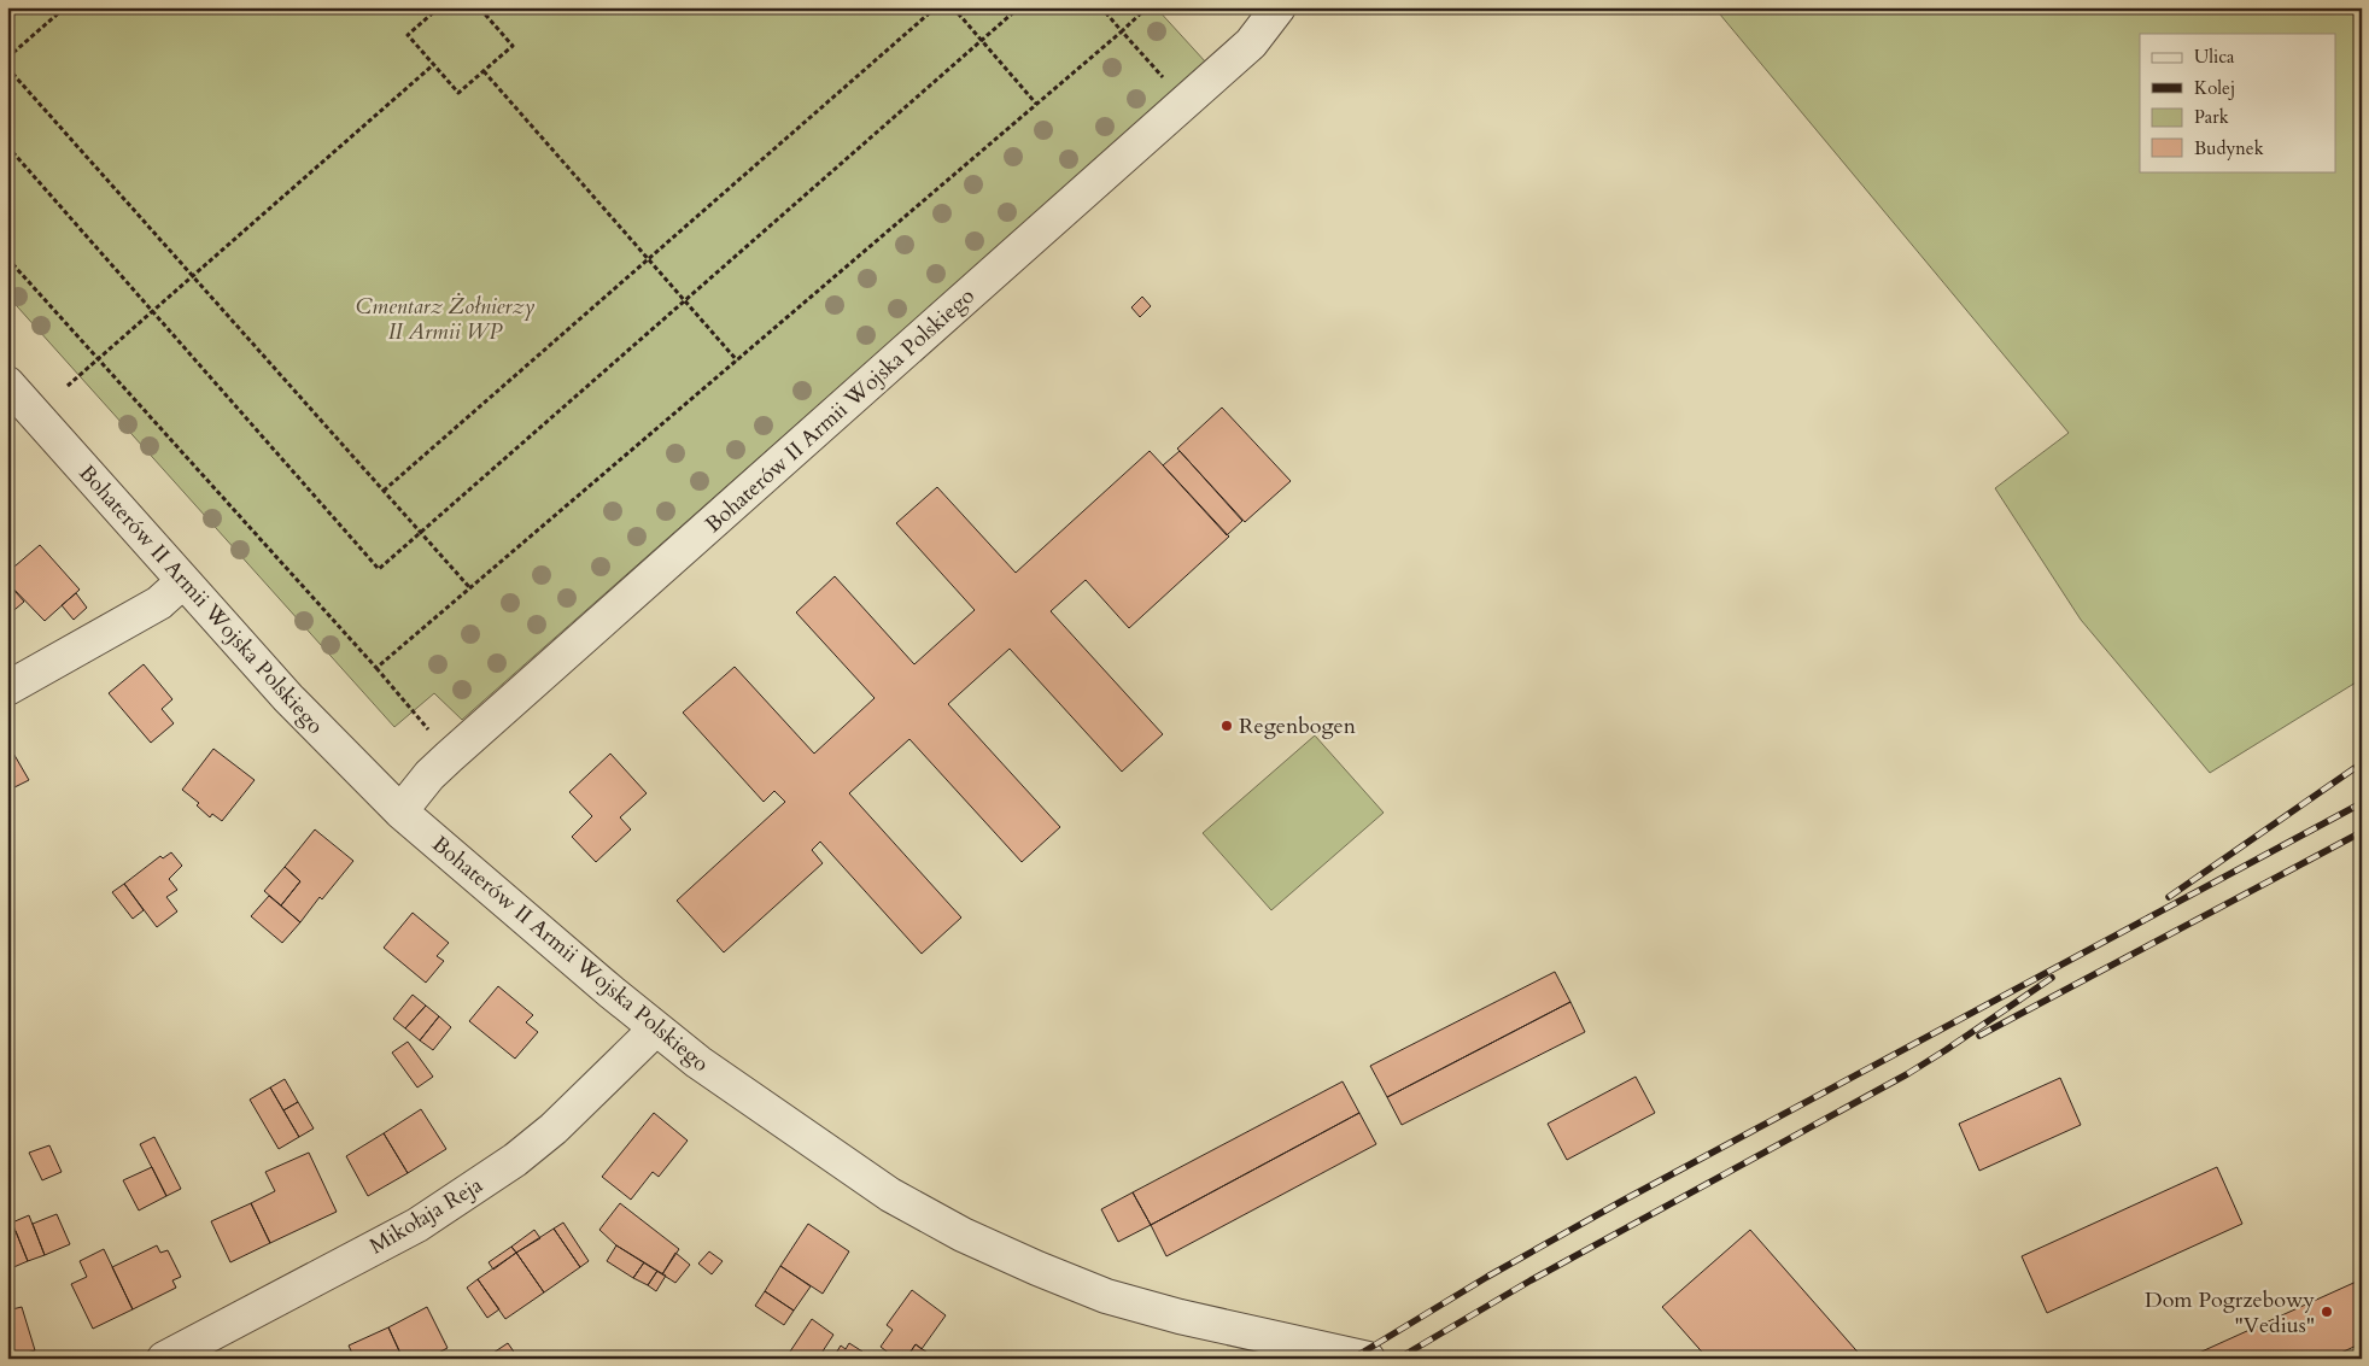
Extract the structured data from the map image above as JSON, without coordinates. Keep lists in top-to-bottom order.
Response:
{
  "streets": {
    "street": ["Bohaterów II Armii Wojska Polskiego", "Mikołaja Reja"]
  },
  "crossings": [
    ["Bohaterów II Armii Wojska Polskiego", "Mikołaja Reja"]
  ],
  "parks": ["Cmentarz Żołnierzy II Armii WP"],
  "places": ["Regenbogen", "Dom Pogrzebowy \"Vedius\""],
  "legend": [
    "Ulica",
    "Kolej",
    "Park",
    "Budynek"
  ]
}
